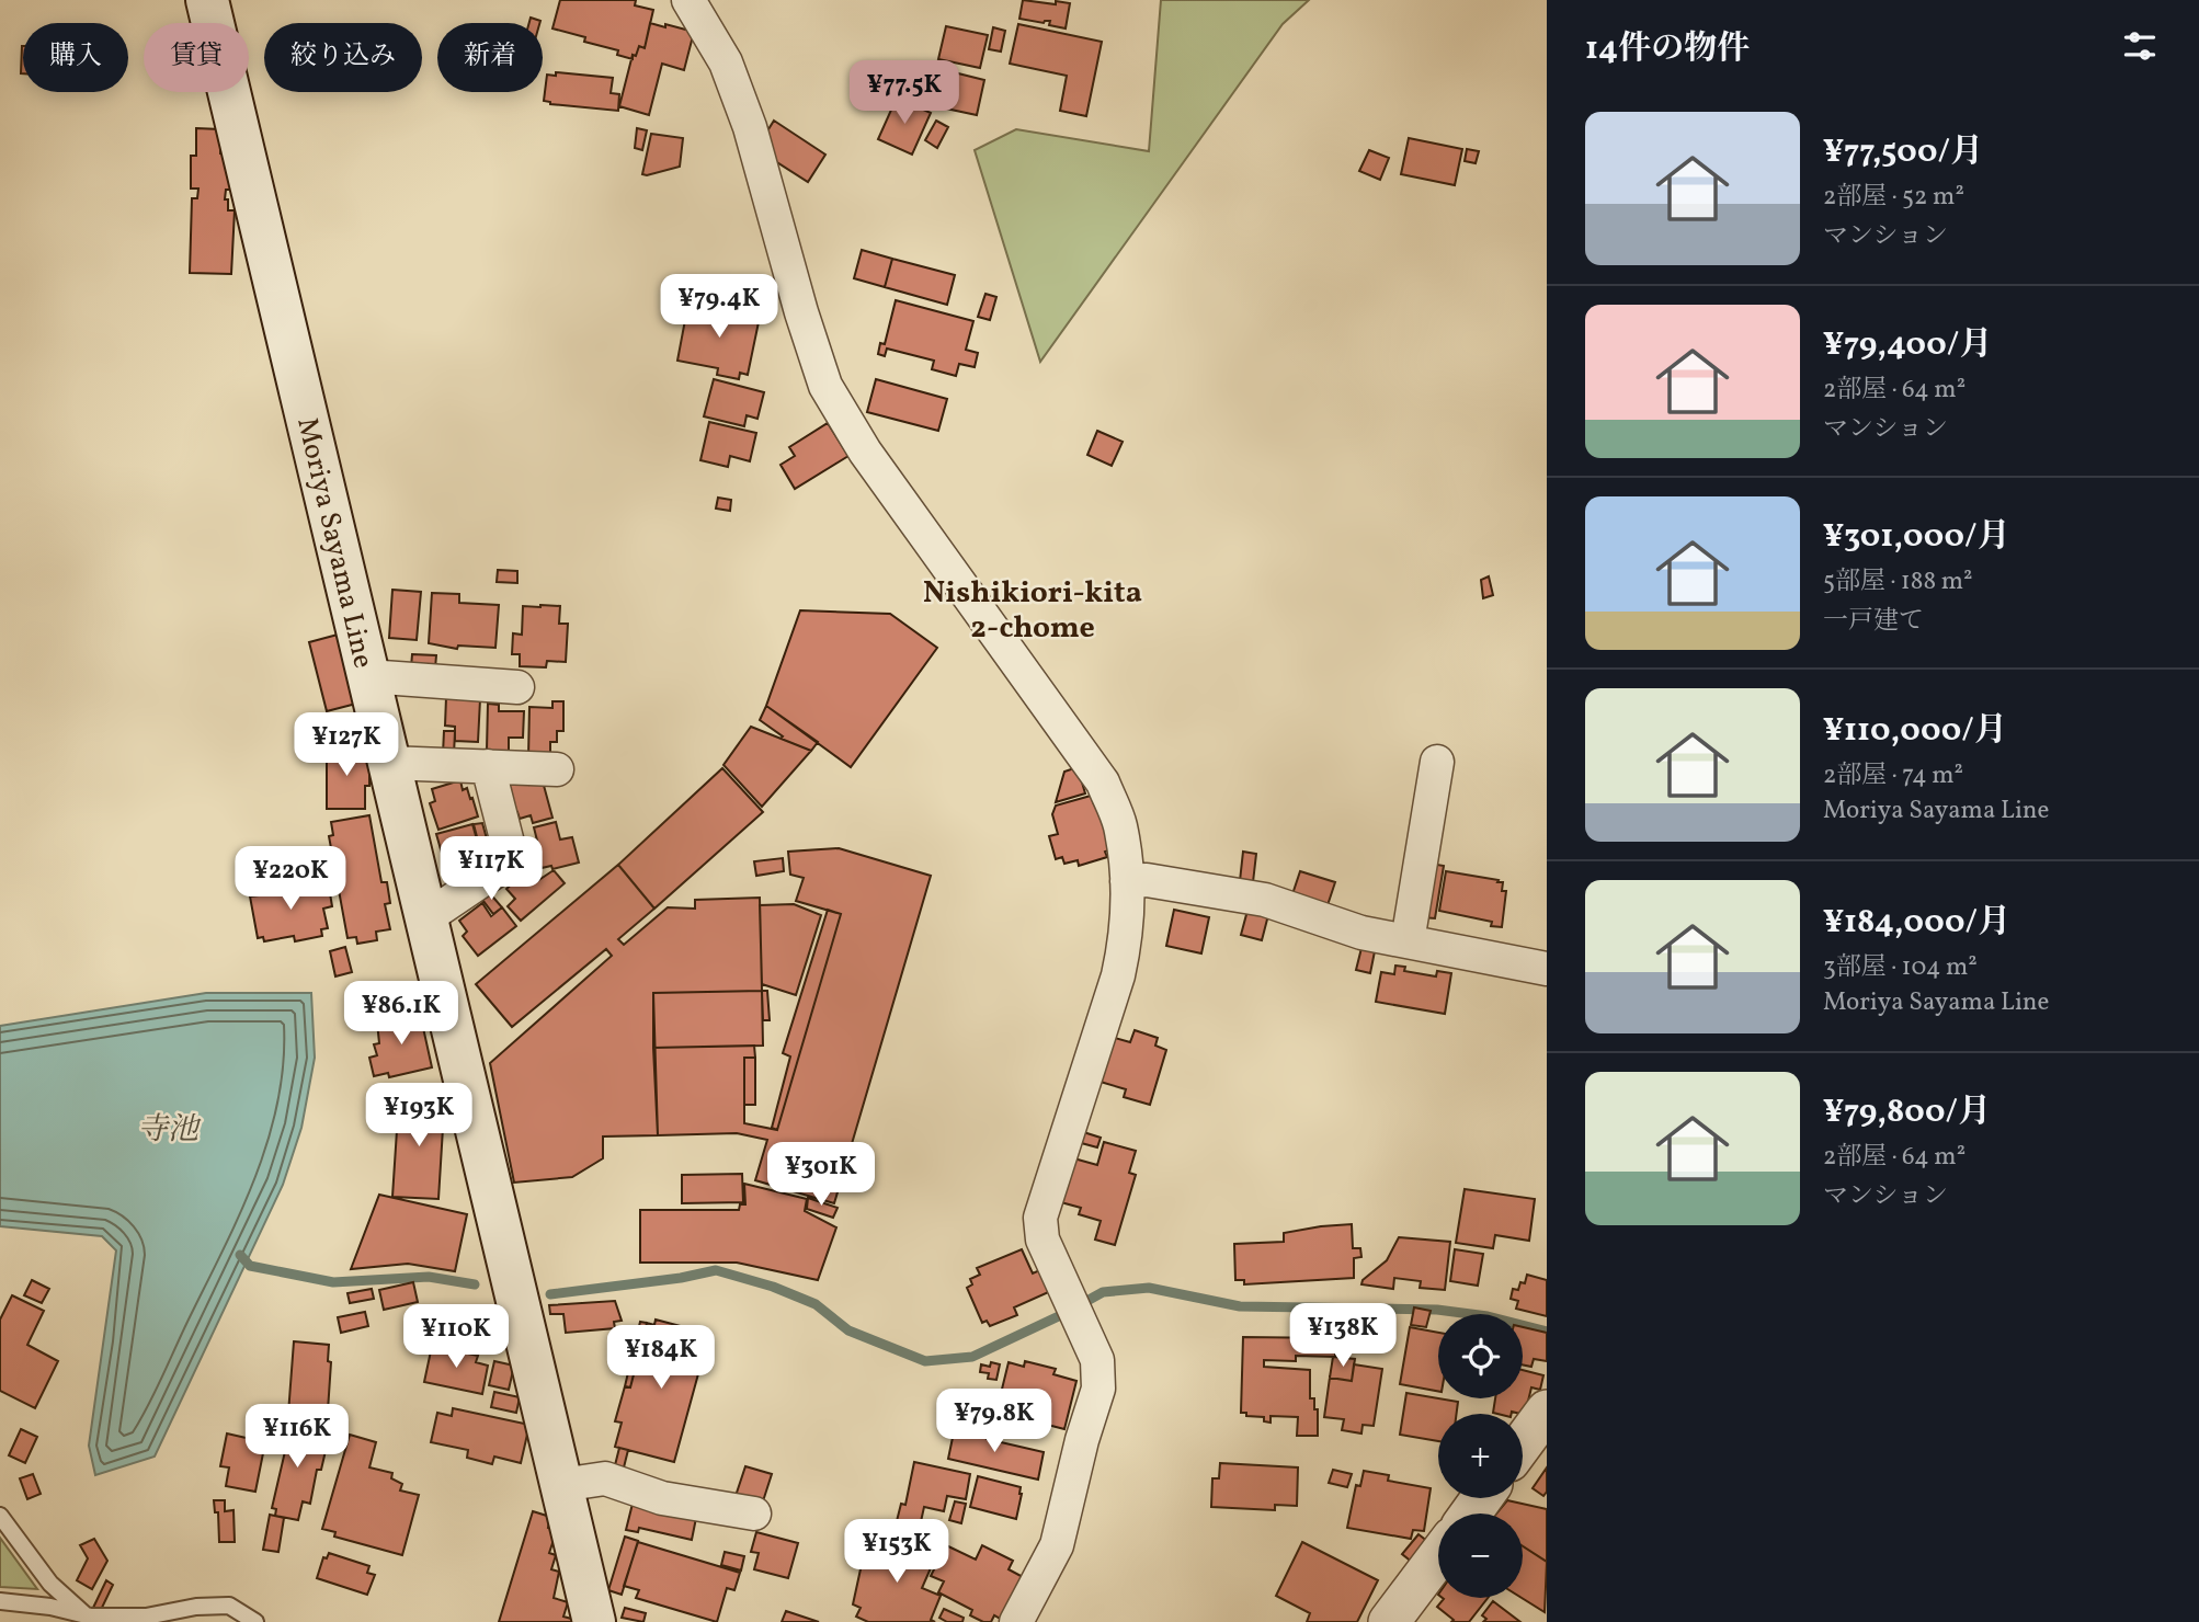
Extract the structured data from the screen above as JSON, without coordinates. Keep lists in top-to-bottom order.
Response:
{
  "streets": {
    "main road": ["Moriya Sayama Line"]
  },
  "districts": ["Nishikiori-kita 2-chome"],
  "water": ["寺池"],
  "page": {
    "heading": "14件の物件",
    "chip": [
      "購入",
      "賃貸",
      "絞り込み",
      "新着"
    ],
    "price": [
      "¥77.5K",
      "¥79.4K",
      "¥127K",
      "¥117K",
      "¥220K",
      "¥86.1K",
      "¥193K",
      "¥301K",
      "¥138K",
      "¥110K",
      "¥184K",
      "¥79.8K",
      "¥116K",
      "¥153K"
    ],
    "list": [
      {
        "name": "¥77,500/月",
        "note": "2部屋 · 52 m² · マンション"
      },
      {
        "name": "¥79,400/月",
        "note": "2部屋 · 64 m² · マンション"
      },
      {
        "name": "¥301,000/月",
        "note": "5部屋 · 188 m² · 一戸建て"
      },
      {
        "name": "¥110,000/月",
        "note": "2部屋 · 74 m² · Moriya Sayama Line"
      },
      {
        "name": "¥184,000/月",
        "note": "3部屋 · 104 m² · Moriya Sayama Line"
      },
      {
        "name": "¥79,800/月",
        "note": "2部屋 · 64 m² · マンション"
      }
    ],
    "map_buttons": ["+", "−"]
  }
}
